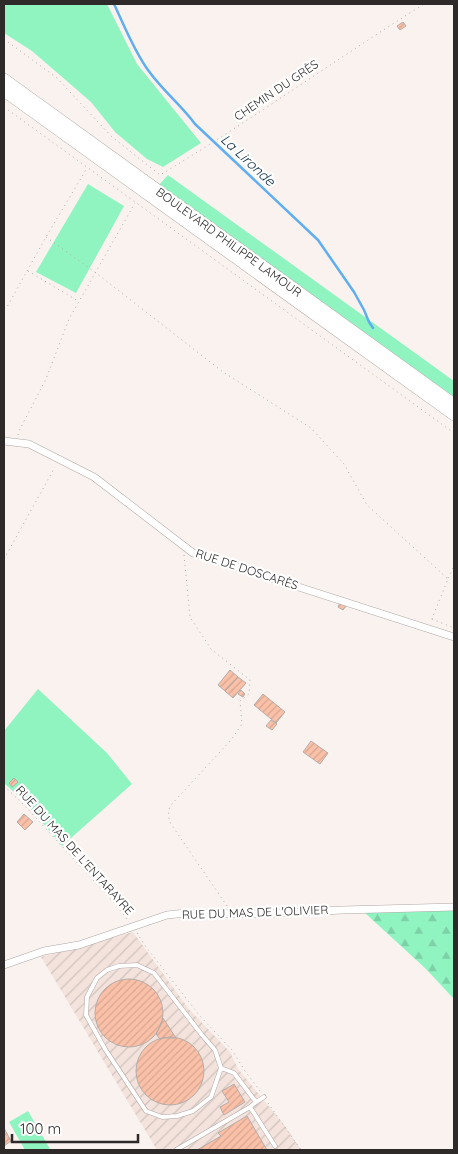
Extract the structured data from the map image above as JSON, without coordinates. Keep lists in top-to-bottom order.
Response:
{
  "streets": {
    "main road": ["BOULEVARD PHILIPPE LAMOUR"],
    "street": ["RUE DE DOSCARÈS", "RUE DU MAS DE L'OLIVIER"],
    "path": ["CHEMIN DU GRÈS", "RUE DU MAS DE L'ENTARAYRE"]
  },
  "crossings": [
    ["RUE DU MAS DE L'ENTARAYRE", "RUE DU MAS DE L'OLIVIER"]
  ],
  "water": ["La Lironde"],
  "scale_bar": "100 m"
}
